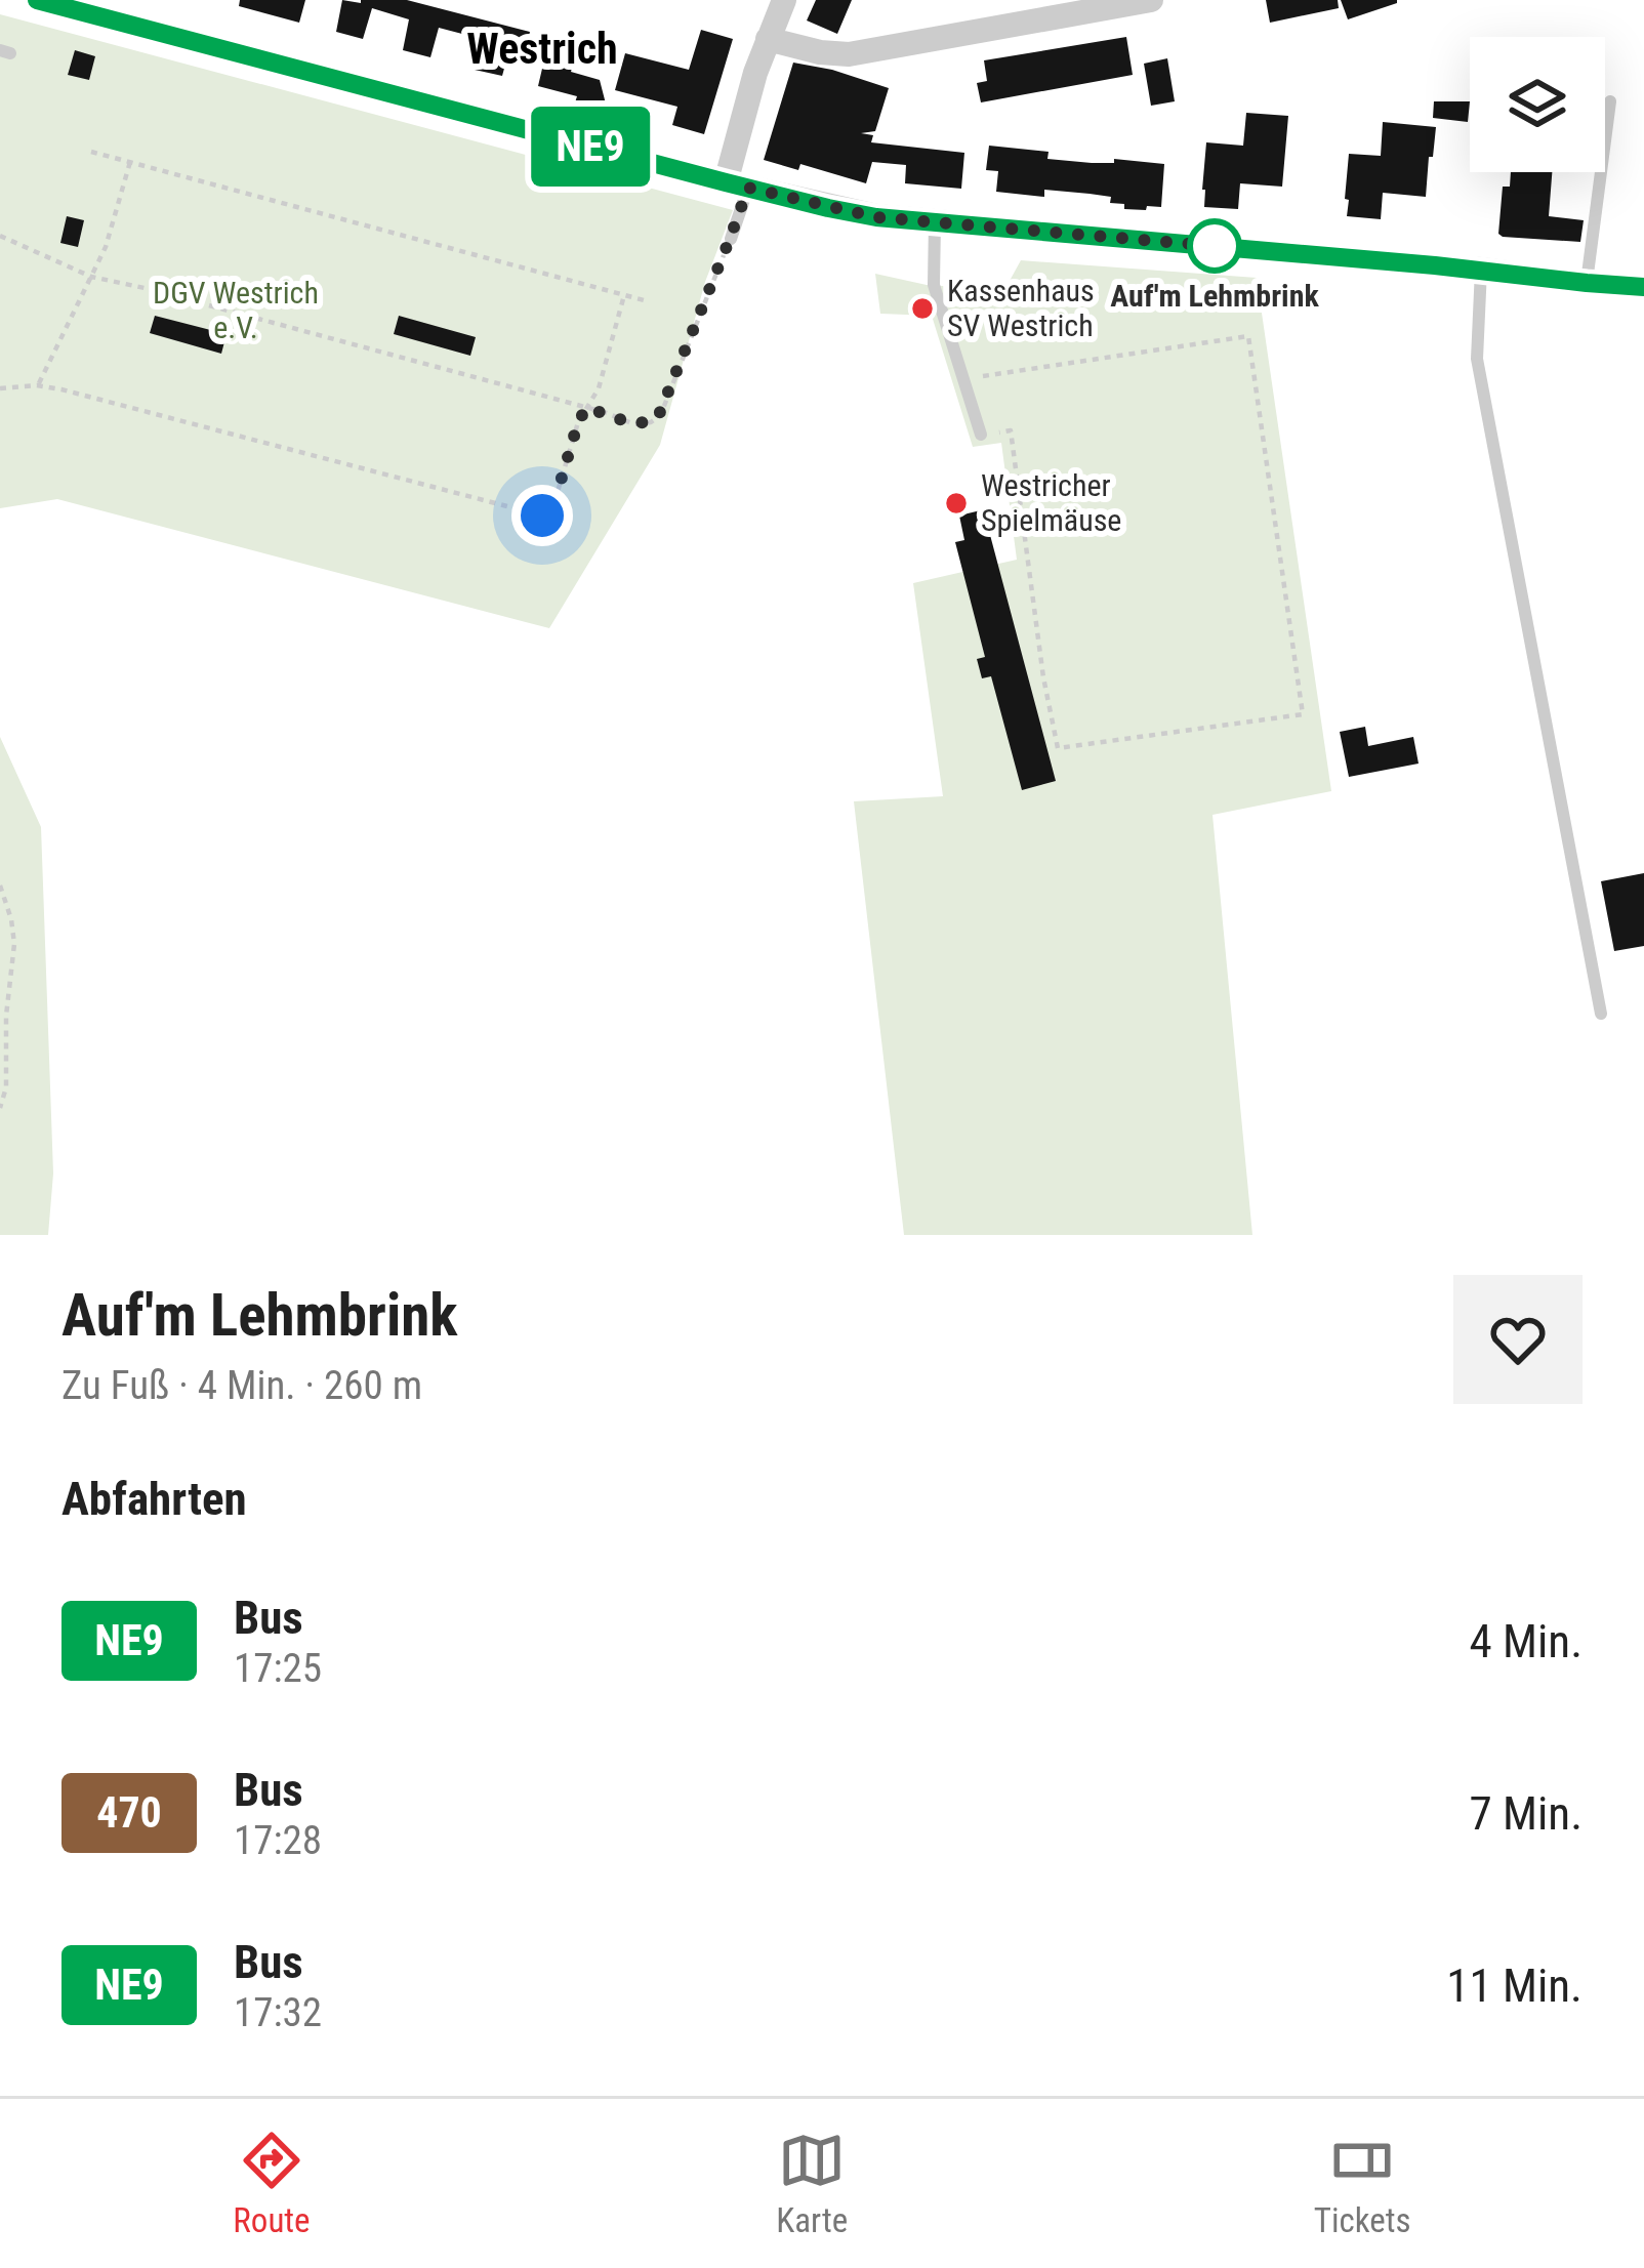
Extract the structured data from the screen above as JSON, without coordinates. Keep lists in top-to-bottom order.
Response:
{
  "districts": ["Westrich"],
  "parks": ["DGV Westrich e.V."],
  "places": ["Auf'm Lehmbrink", "Kassenhaus SV Westrich", "Westricher Spielmäuse"],
  "lines": ["bus line NE9"],
  "page": {
    "on_map": "NE9",
    "heading": [
      ["Auf'm Lehmbrink", "Zu Fuß · 4 Min. · 260 m"],
      "Abfahrten"
    ],
    "list": [
      {
        "mark": "NE9",
        "name": "Bus",
        "note": "17:25",
        "value": "4 Min."
      },
      {
        "mark": "470",
        "name": "Bus",
        "note": "17:28",
        "value": "7 Min."
      },
      {
        "mark": "NE9",
        "name": "Bus",
        "note": "17:32",
        "value": "11 Min."
      }
    ],
    "tabs": ["Route", "Karte", "Tickets"]
  }
}
